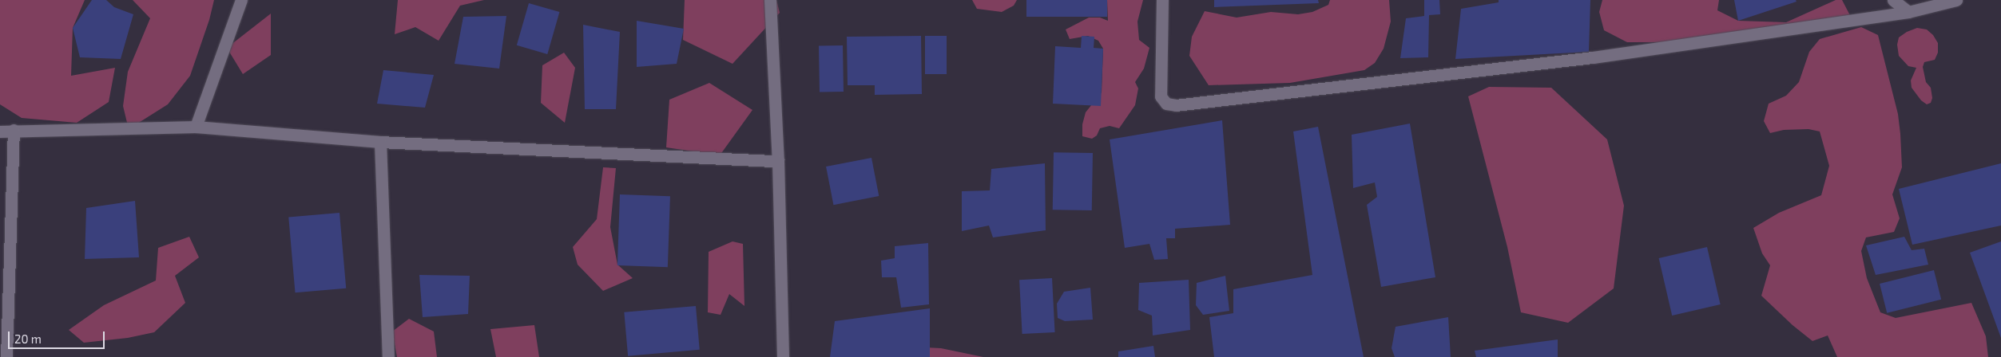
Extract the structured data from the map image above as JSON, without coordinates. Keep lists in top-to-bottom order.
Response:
{
  "scale_bar": "20 m"
}
